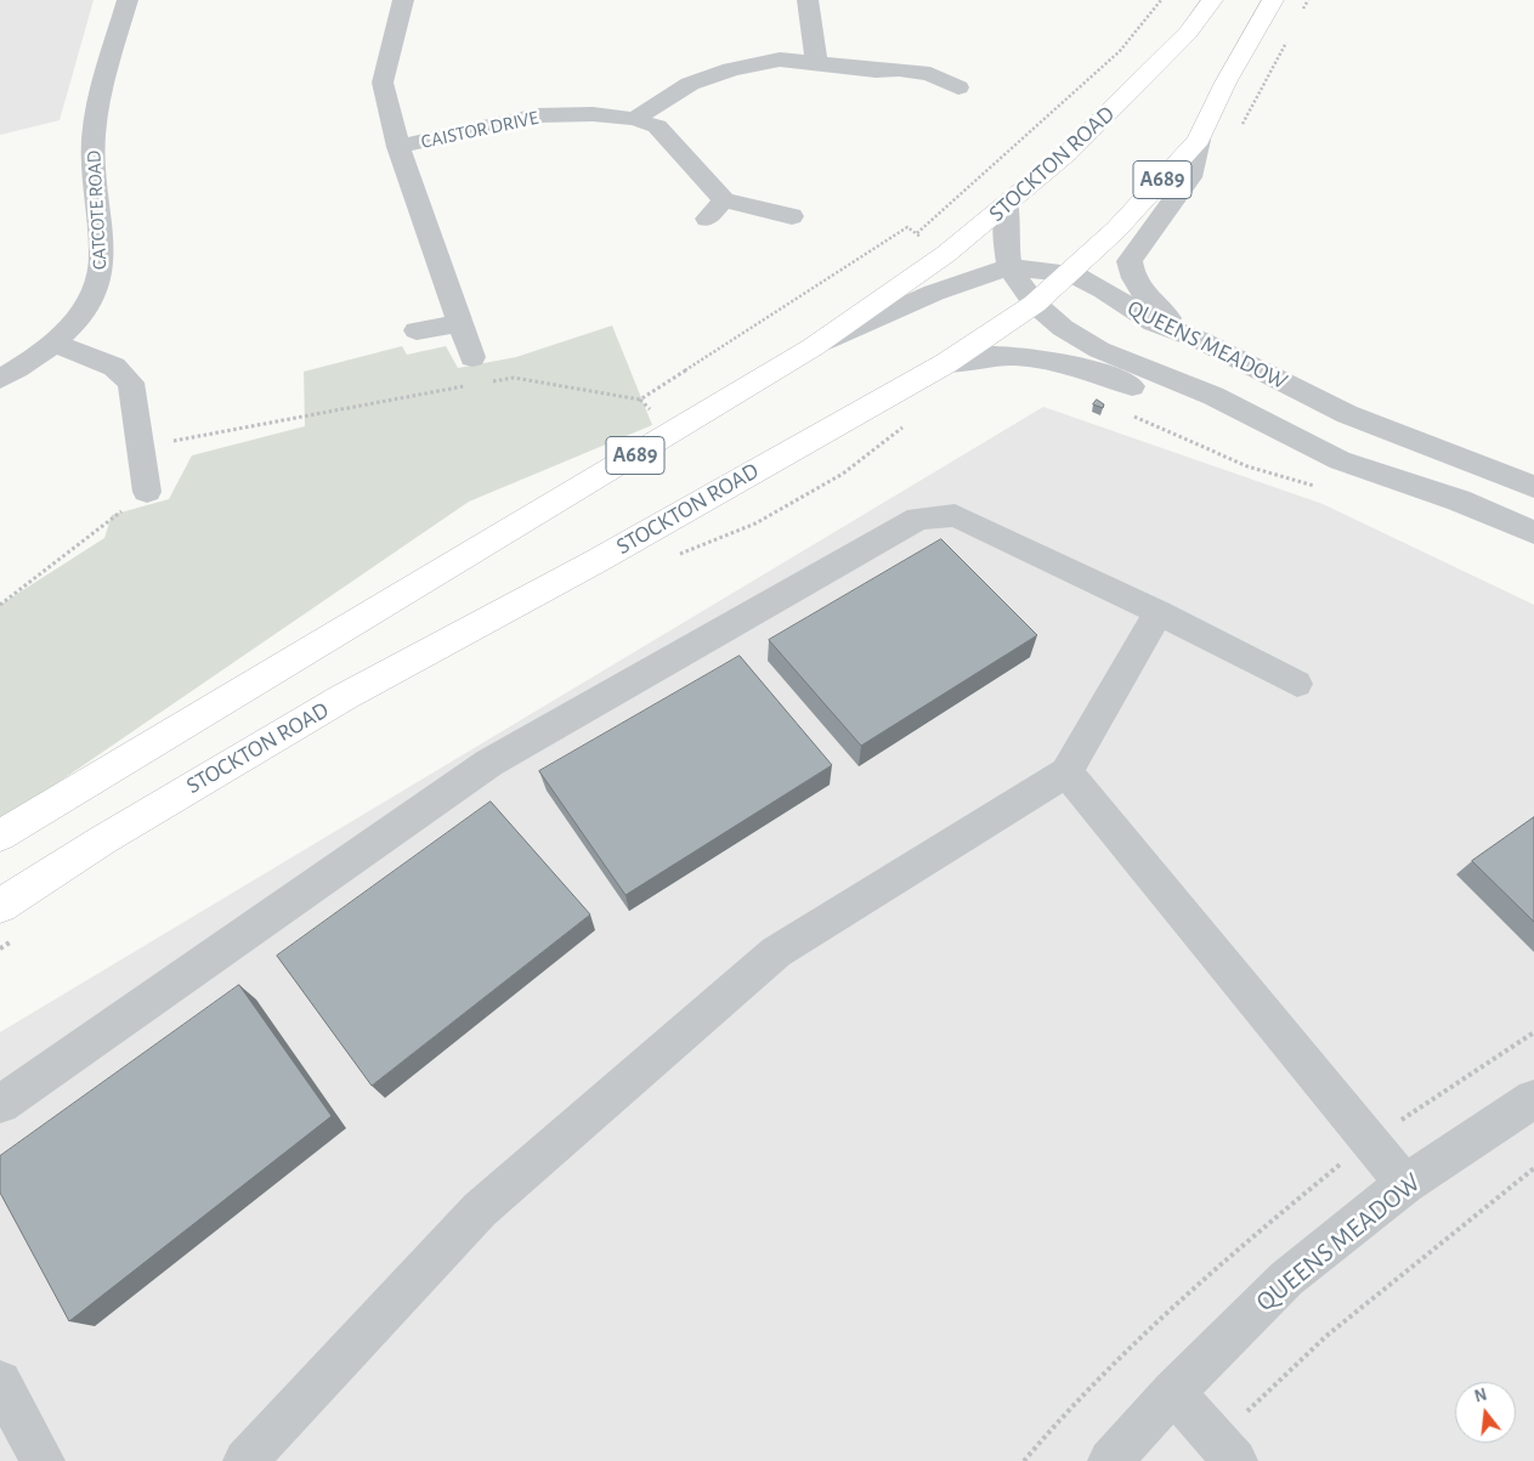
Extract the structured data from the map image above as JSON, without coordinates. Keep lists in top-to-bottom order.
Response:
{
  "streets": {
    "highway": ["STOCKTON ROAD", "A689"],
    "street": ["CAISTOR DRIVE", "CATCOTE ROAD", "QUEENS MEADOW"]
  },
  "crossings": [
    ["STOCKTON ROAD", "QUEENS MEADOW"]
  ],
  "north": "top"
}
